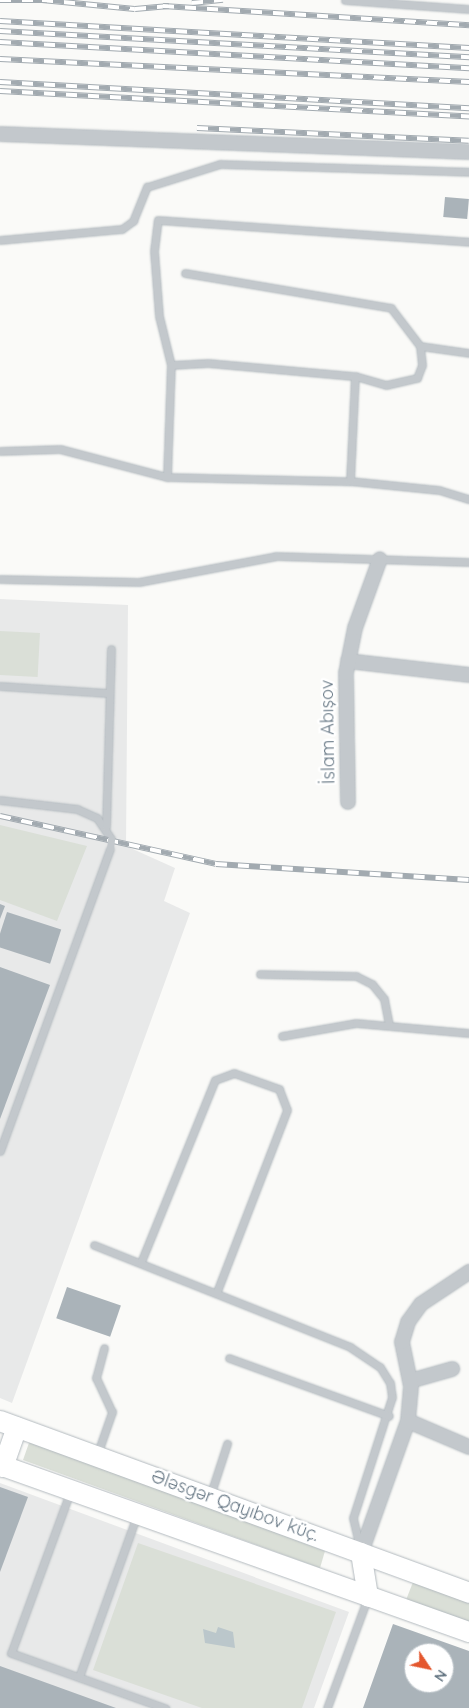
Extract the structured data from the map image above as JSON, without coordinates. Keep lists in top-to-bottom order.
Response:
{
  "streets": {
    "main road": ["Ələsgər Qayıbov küç."],
    "street": ["İslam Abışov"]
  },
  "north": "bottom right"
}
